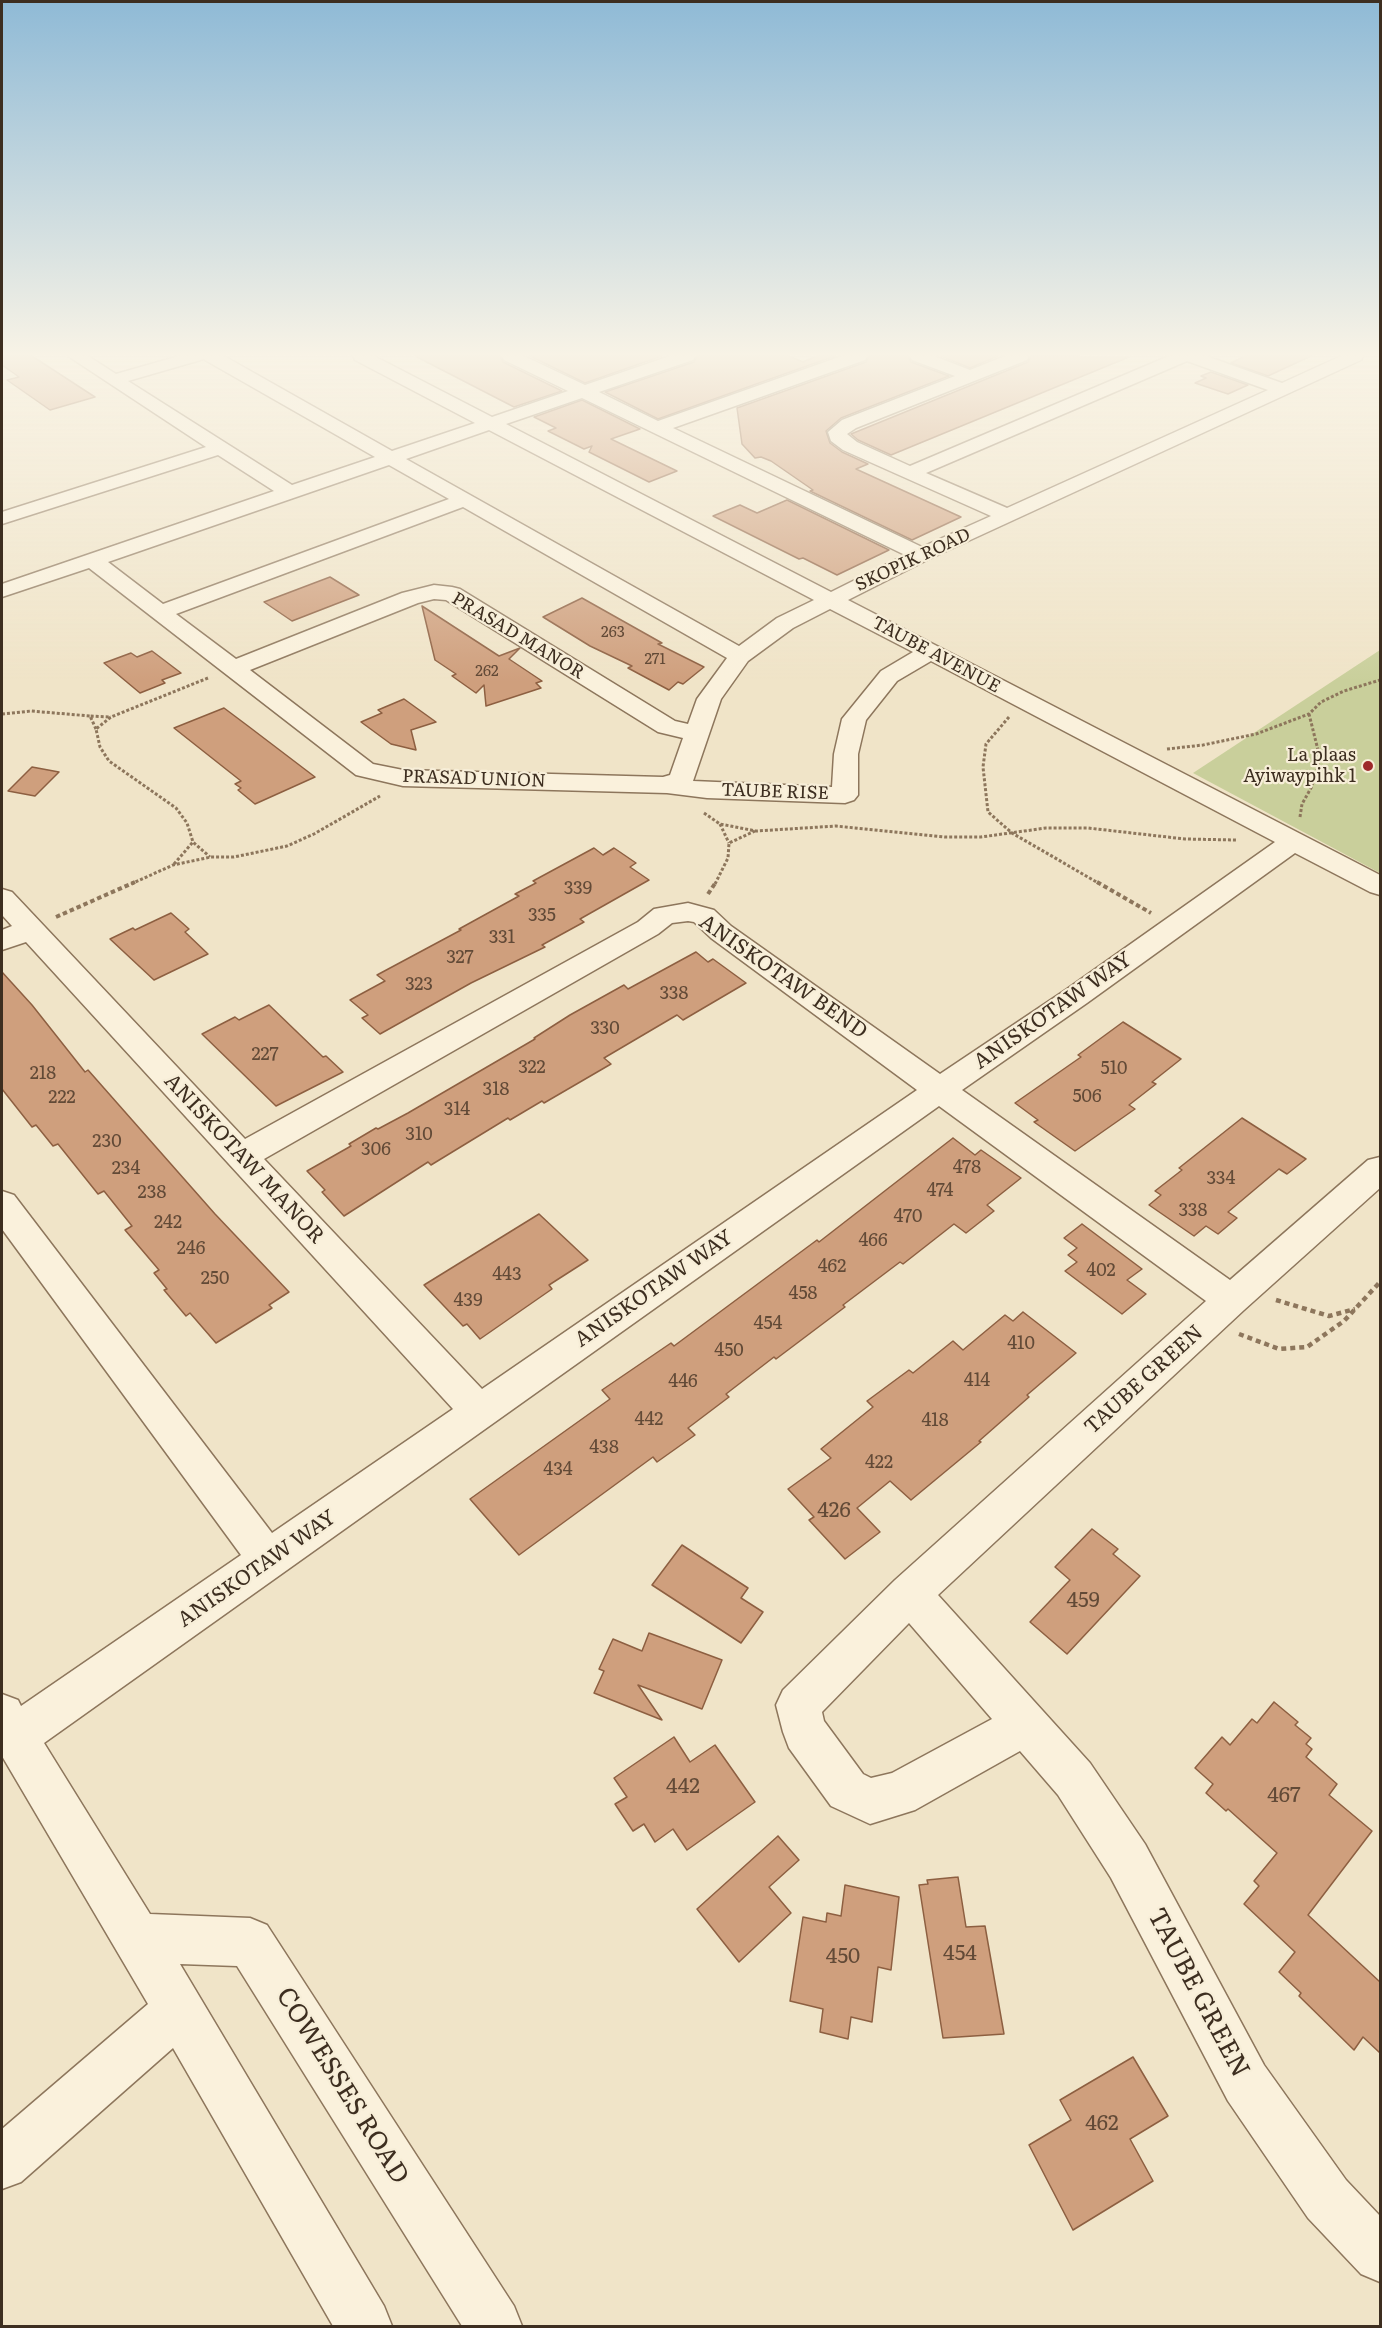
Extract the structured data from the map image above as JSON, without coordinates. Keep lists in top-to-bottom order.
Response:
{
  "streets": {
    "street": [
      "SKOPIK ROAD",
      "PRASAD MANOR",
      "TAUBE AVENUE",
      "PRASAD UNION",
      "TAUBE RISE",
      "ANISKOTAW BEND",
      "ANISKOTAW WAY",
      "ANISKOTAW MANOR",
      "TAUBE GREEN",
      "COWESSES ROAD"
    ]
  },
  "crossings": [
    ["SKOPIK ROAD", "TAUBE AVENUE"],
    ["PRASAD MANOR", "PRASAD UNION"],
    ["TAUBE AVENUE", "TAUBE RISE"],
    ["TAUBE AVENUE", "ANISKOTAW WAY"],
    ["PRASAD UNION", "TAUBE RISE"],
    ["ANISKOTAW BEND", "ANISKOTAW WAY"],
    ["ANISKOTAW BEND", "ANISKOTAW MANOR"],
    ["ANISKOTAW BEND", "TAUBE GREEN"],
    ["ANISKOTAW WAY", "ANISKOTAW MANOR"]
  ],
  "places": ["La plaas Ayiwaypihk 1"],
  "house_numbers": [
    "263",
    "271",
    "262",
    "339",
    "335",
    "331",
    "327",
    "323",
    "338",
    "330",
    "227",
    "322",
    "510",
    "218",
    "318",
    "506",
    "222",
    "314",
    "310",
    "230",
    "306",
    "478",
    "234",
    "334",
    "474",
    "238",
    "338",
    "470",
    "242",
    "466",
    "246",
    "462",
    "402",
    "443",
    "250",
    "458",
    "439",
    "454",
    "410",
    "450",
    "414",
    "446",
    "442",
    "418",
    "438",
    "422",
    "434",
    "426",
    "459",
    "442",
    "467",
    "454",
    "450",
    "462"
  ]
}
